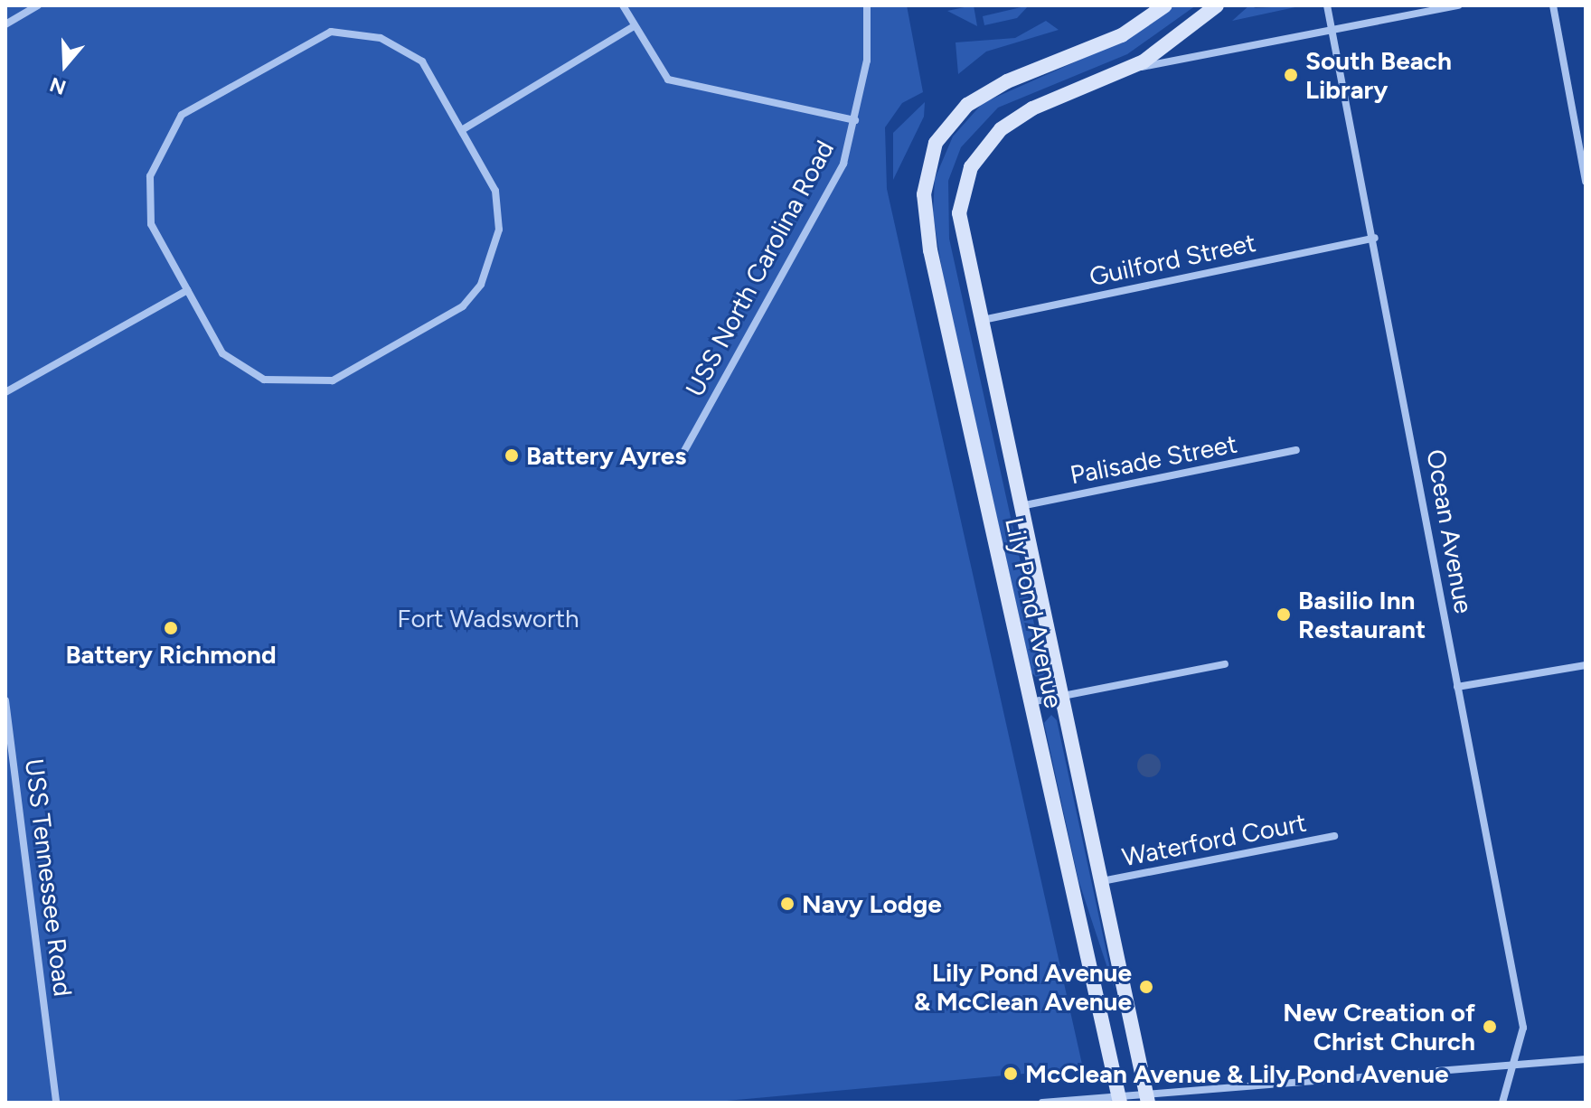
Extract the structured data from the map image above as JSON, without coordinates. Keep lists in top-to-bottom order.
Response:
{
  "streets": {
    "main road": ["Lily Pond Avenue"],
    "street": [
      "Guilford Street",
      "USS North Carolina Road",
      "Palisade Street",
      "Ocean Avenue",
      "Waterford Court",
      "USS Tennessee Road"
    ]
  },
  "crossings": [
    ["Guilford Street", "Ocean Avenue"],
    ["Guilford Street", "Lily Pond Avenue"],
    ["Palisade Street", "Lily Pond Avenue"],
    ["Lily Pond Avenue", "Waterford Court"]
  ],
  "parks": ["Fort Wadsworth"],
  "places": [
    "South Beach Library",
    "Battery Ayres",
    "Basilio Inn Restaurant",
    "Battery Richmond",
    "Navy Lodge",
    "Lily Pond Avenue & McClean Avenue",
    "New Creation of Christ Church",
    "McClean Avenue & Lily Pond Avenue"
  ],
  "north": "bottom"
}
